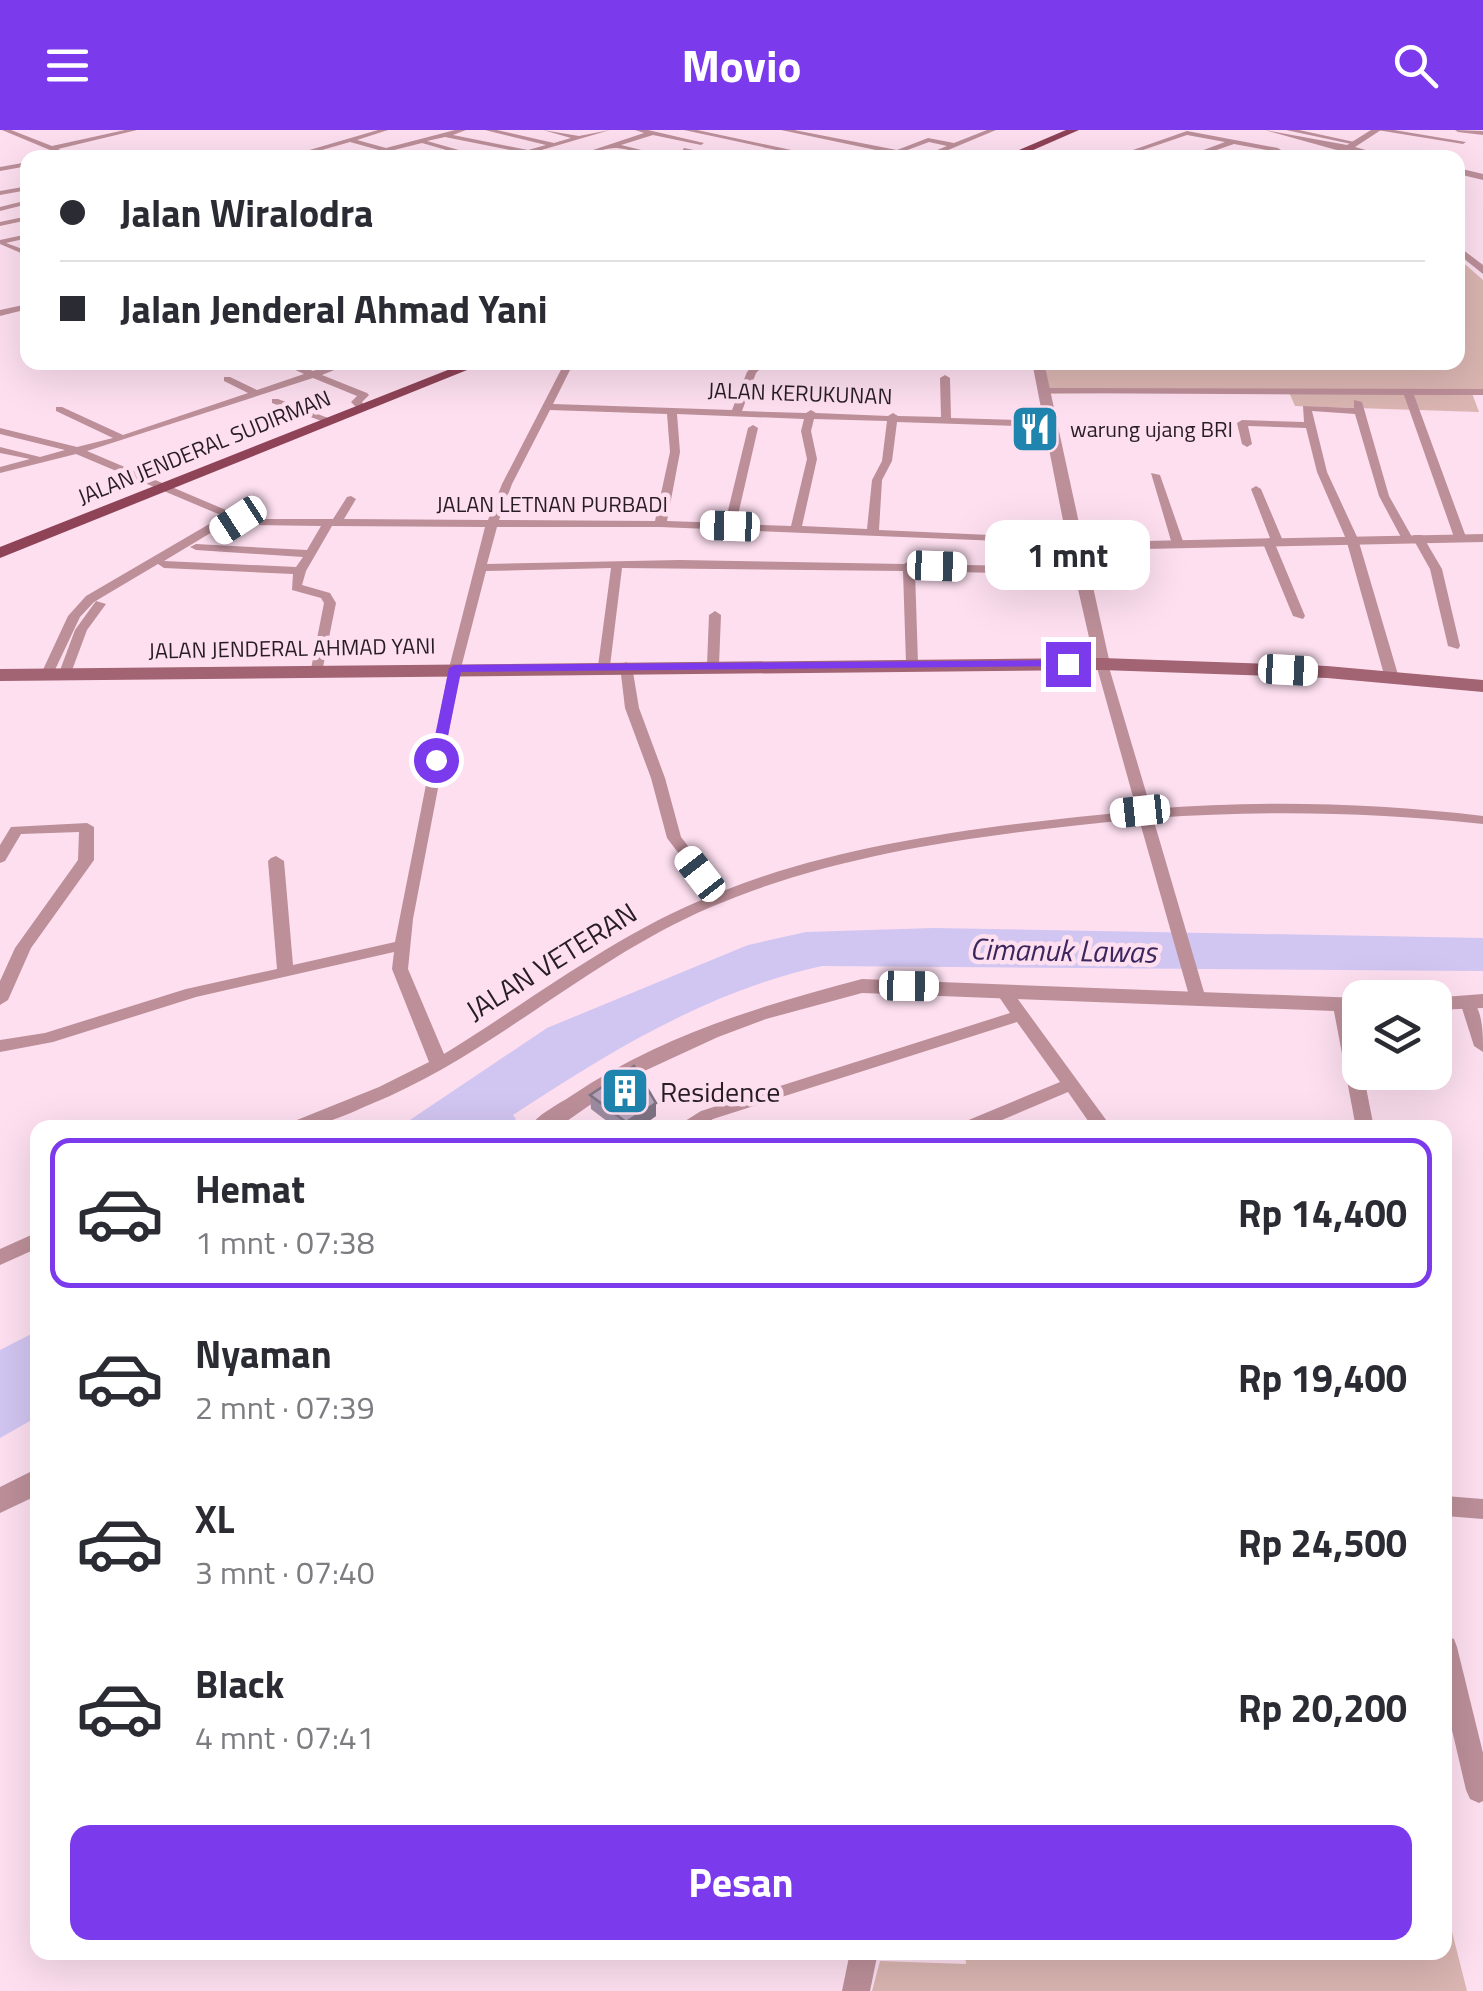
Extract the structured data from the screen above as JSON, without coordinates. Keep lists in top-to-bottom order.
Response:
{
  "streets": {
    "main road": ["JALAN JENDERAL SUDIRMAN", "JALAN JENDERAL AHMAD YANI"],
    "street": ["JALAN KERUKUNAN", "JALAN LETNAN PURBADI", "JALAN VETERAN"]
  },
  "crossings": [
    ["JALAN JENDERAL SUDIRMAN", "JALAN LETNAN PURBADI"]
  ],
  "water": ["Cimanuk Lawas"],
  "places": {
    "restaurant": ["warung ujang BRI"],
    "building": ["Residence"]
  },
  "page": {
    "header": "Movio",
    "banner": ["Jalan Wiralodra", "Jalan Jenderal Ahmad Yani"],
    "bubble": "1 mnt",
    "list": [
      {
        "name": "Hemat",
        "note": "1 mnt · 07:38",
        "value": "Rp 14,400"
      },
      {
        "name": "Nyaman",
        "note": "2 mnt · 07:39",
        "value": "Rp 19,400"
      },
      {
        "name": "XL",
        "note": "3 mnt · 07:40",
        "value": "Rp 24,500"
      },
      {
        "name": "Black",
        "note": "4 mnt · 07:41",
        "value": "Rp 20,200"
      }
    ],
    "buttons": "Pesan"
  }
}
